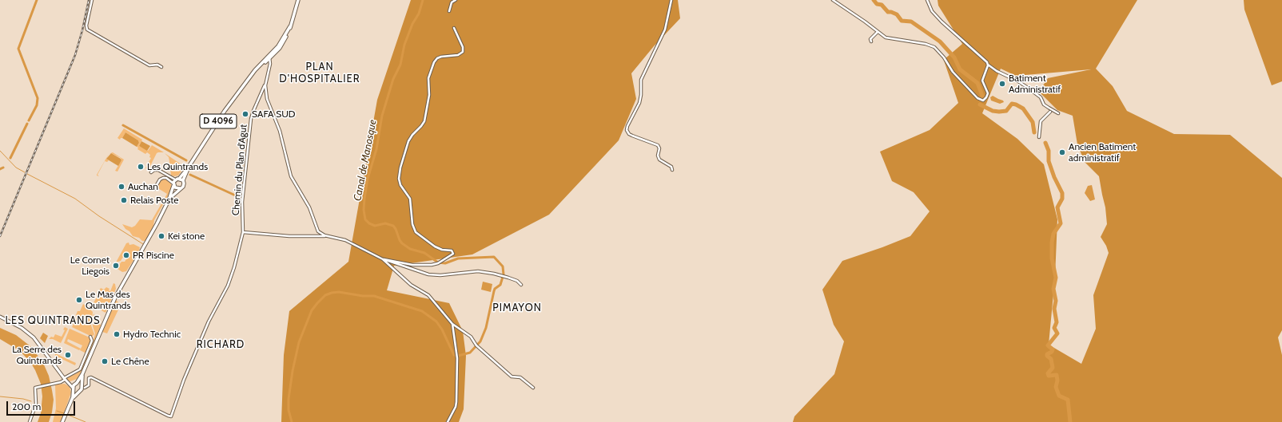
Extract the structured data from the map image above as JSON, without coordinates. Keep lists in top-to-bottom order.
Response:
{
  "streets": {
    "main road": ["D 4096"],
    "street": ["Chemin du Plan d'Agut"]
  },
  "districts": [
    "PLAN D'HOSPITALIER",
    "PIMAYON",
    "LES QUINTRANDS",
    "RICHARD"
  ],
  "water": ["Canal de Manosque"],
  "places": [
    "Batiment Administratif",
    "SAFA SUD",
    "Ancien Batiment administratif",
    "Les Quintrands",
    "Auchan",
    "Relais Poste",
    "Kei stone",
    "PR Piscine",
    "Le Cornet Liegois",
    "Le Mas des Quintrands",
    "Hydro Technic",
    "La Serre des Quintrands",
    "Le Chêne"
  ],
  "scale_bar": "200 m"
}
